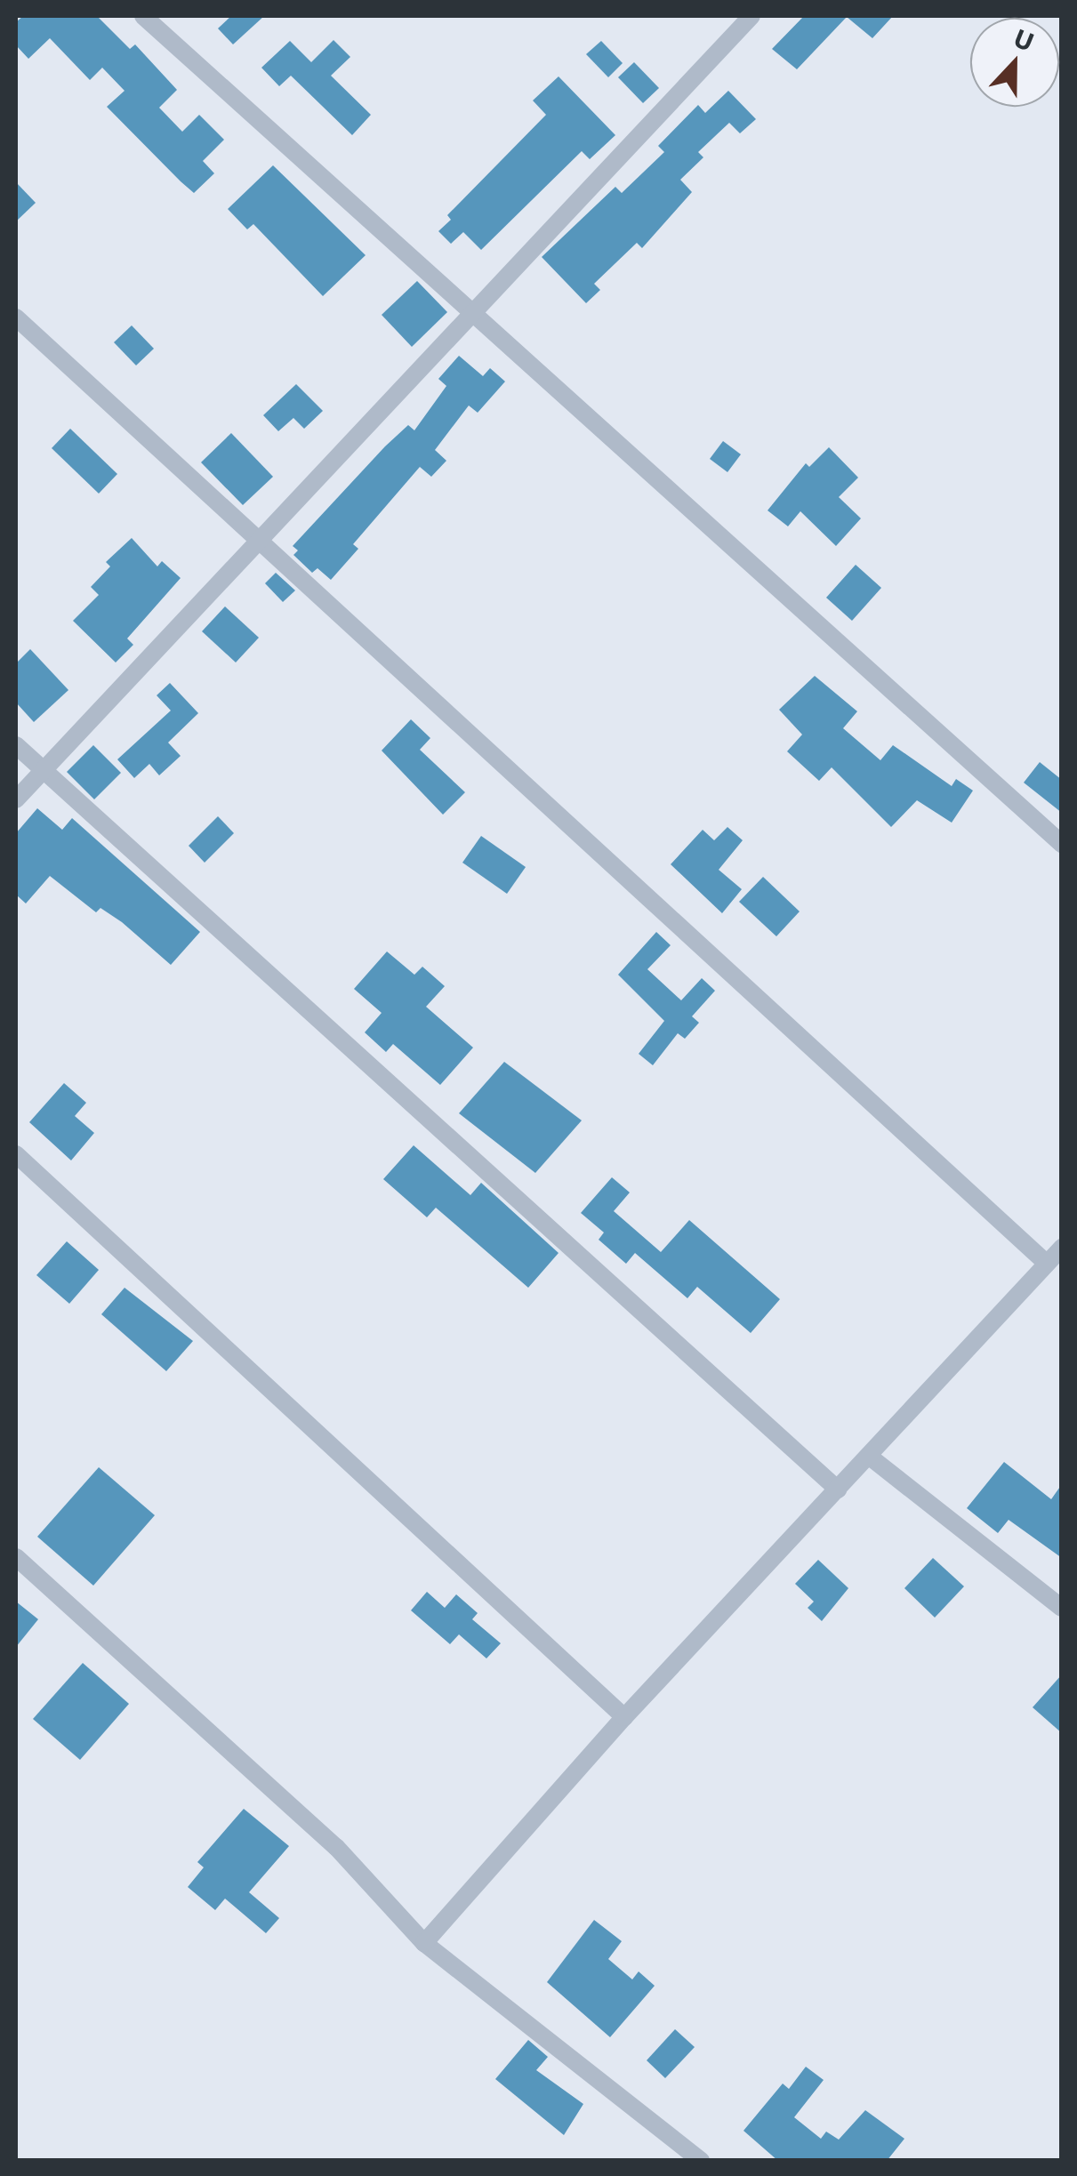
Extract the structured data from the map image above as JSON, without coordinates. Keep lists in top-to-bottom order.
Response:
{
  "north": "top"
}
